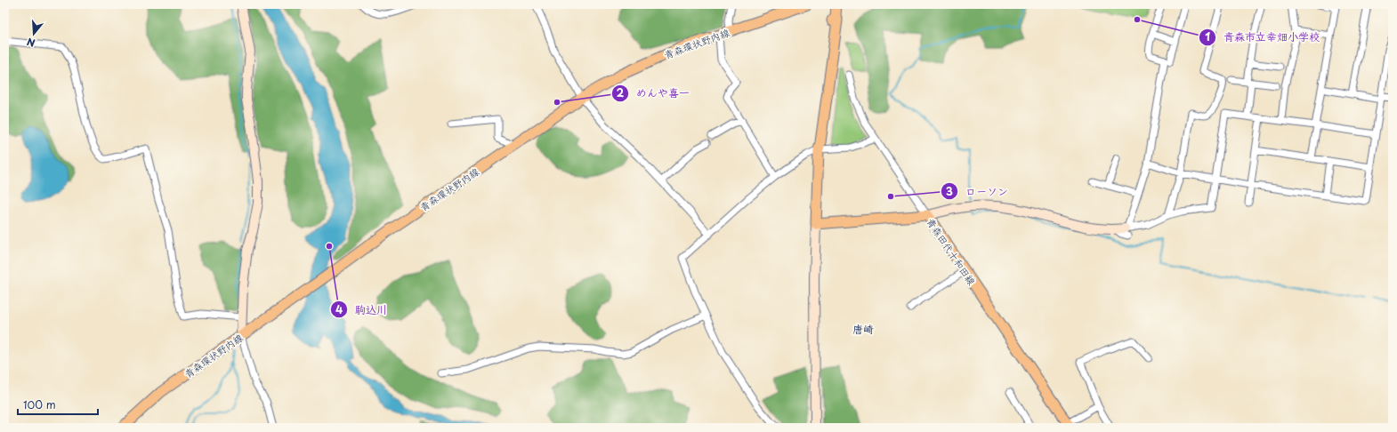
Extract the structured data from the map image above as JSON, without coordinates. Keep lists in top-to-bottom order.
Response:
{
  "streets": {
    "main road": ["青森環状野内線", "青森田代十和田線"]
  },
  "districts": ["唐崎"],
  "places": [
    "青森市立幸畑小学校",
    "めんや喜一",
    "ローソン",
    "駒込川"
  ],
  "scale_bar": "100 m",
  "north": "bottom"
}
